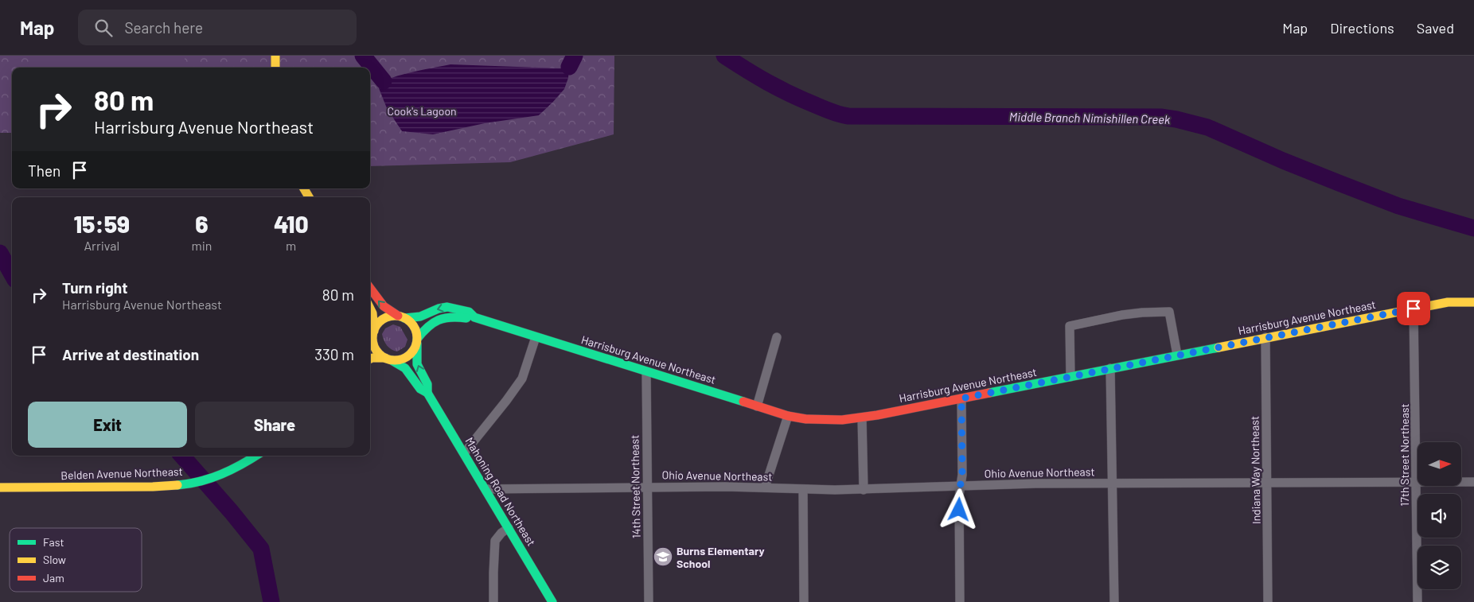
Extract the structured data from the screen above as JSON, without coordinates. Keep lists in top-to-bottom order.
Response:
{
  "streets": {
    "street": [
      "Harrisburg Avenue Northeast",
      "17th Street Northeast",
      "Indiana Way Northeast",
      "Ohio Avenue Northeast",
      "Belden Avenue Northeast",
      "14th Street Northeast",
      "Mahoning Road Northeast"
    ]
  },
  "crossings": [
    ["Harrisburg Avenue Northeast", "17th Street Northeast"],
    ["Harrisburg Avenue Northeast", "Indiana Way Northeast"],
    ["Harrisburg Avenue Northeast", "14th Street Northeast"],
    ["Harrisburg Avenue Northeast", "Mahoning Road Northeast"],
    ["17th Street Northeast", "Ohio Avenue Northeast"],
    ["Indiana Way Northeast", "Ohio Avenue Northeast"],
    ["Ohio Avenue Northeast", "14th Street Northeast"],
    ["Ohio Avenue Northeast", "Mahoning Road Northeast"]
  ],
  "water": ["Middle Branch Nimishillen Creek"],
  "parks": ["Cook's Lagoon"],
  "places": {
    "school or university": ["Burns Elementary School"]
  },
  "legend": ["Fast", "Slow", "Jam"],
  "north": "right",
  "page": {
    "header": "Map",
    "search": "Search here",
    "nav": ["Map", "Directions", "Saved"],
    "turn": ["80 m", "Harrisburg Avenue Northeast"],
    "then": "Then",
    "eta": [
      "15:59",
      "Arrival",
      "6",
      "min",
      "410",
      "m"
    ],
    "list": [
      {
        "name": "Turn right",
        "note": "Harrisburg Avenue Northeast",
        "value": "80 m"
      },
      {
        "name": "Arrive at destination",
        "value": "330 m"
      }
    ],
    "buttons": ["Exit", "Share"]
  }
}
